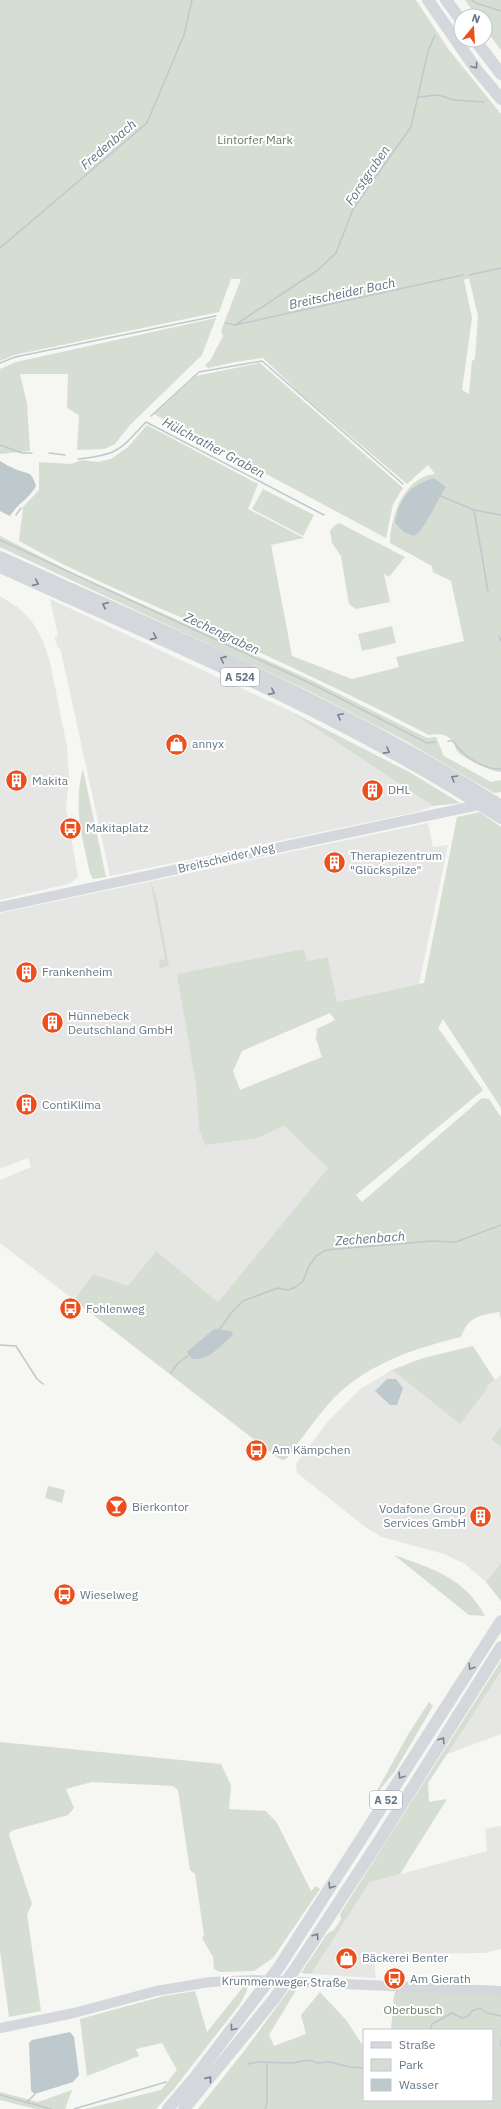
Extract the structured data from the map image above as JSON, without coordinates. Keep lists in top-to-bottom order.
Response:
{
  "streets": {
    "highway": ["A 524", "A 52"],
    "main road": ["Breitscheider Weg", "Krummenweger Straße"]
  },
  "water": [
    "Fredenbach",
    "Forstgraben",
    "Breitscheider Bach",
    "Hülchrather Graben",
    "Zechengraben",
    "Zechenbach"
  ],
  "parks": ["Lintorfer Mark", "Oberbusch"],
  "places": {
    "shop": ["annyx", "Bäckerei Benter"],
    "building": [
      "Makita",
      "DHL",
      "Therapiezentrum \"Glückspilze\"",
      "Frankenheim",
      "Hünnebeck Deutschland GmbH",
      "ContiKlima",
      "Vodafone Group Services GmbH"
    ],
    "bus stop": [
      "Makitaplatz",
      "Fohlenweg",
      "Am Kämpchen",
      "Wieselweg",
      "Am Gierath"
    ],
    "bar": ["Bierkontor"]
  },
  "legend": ["Straße", "Park", "Wasser"],
  "north": "top"
}
